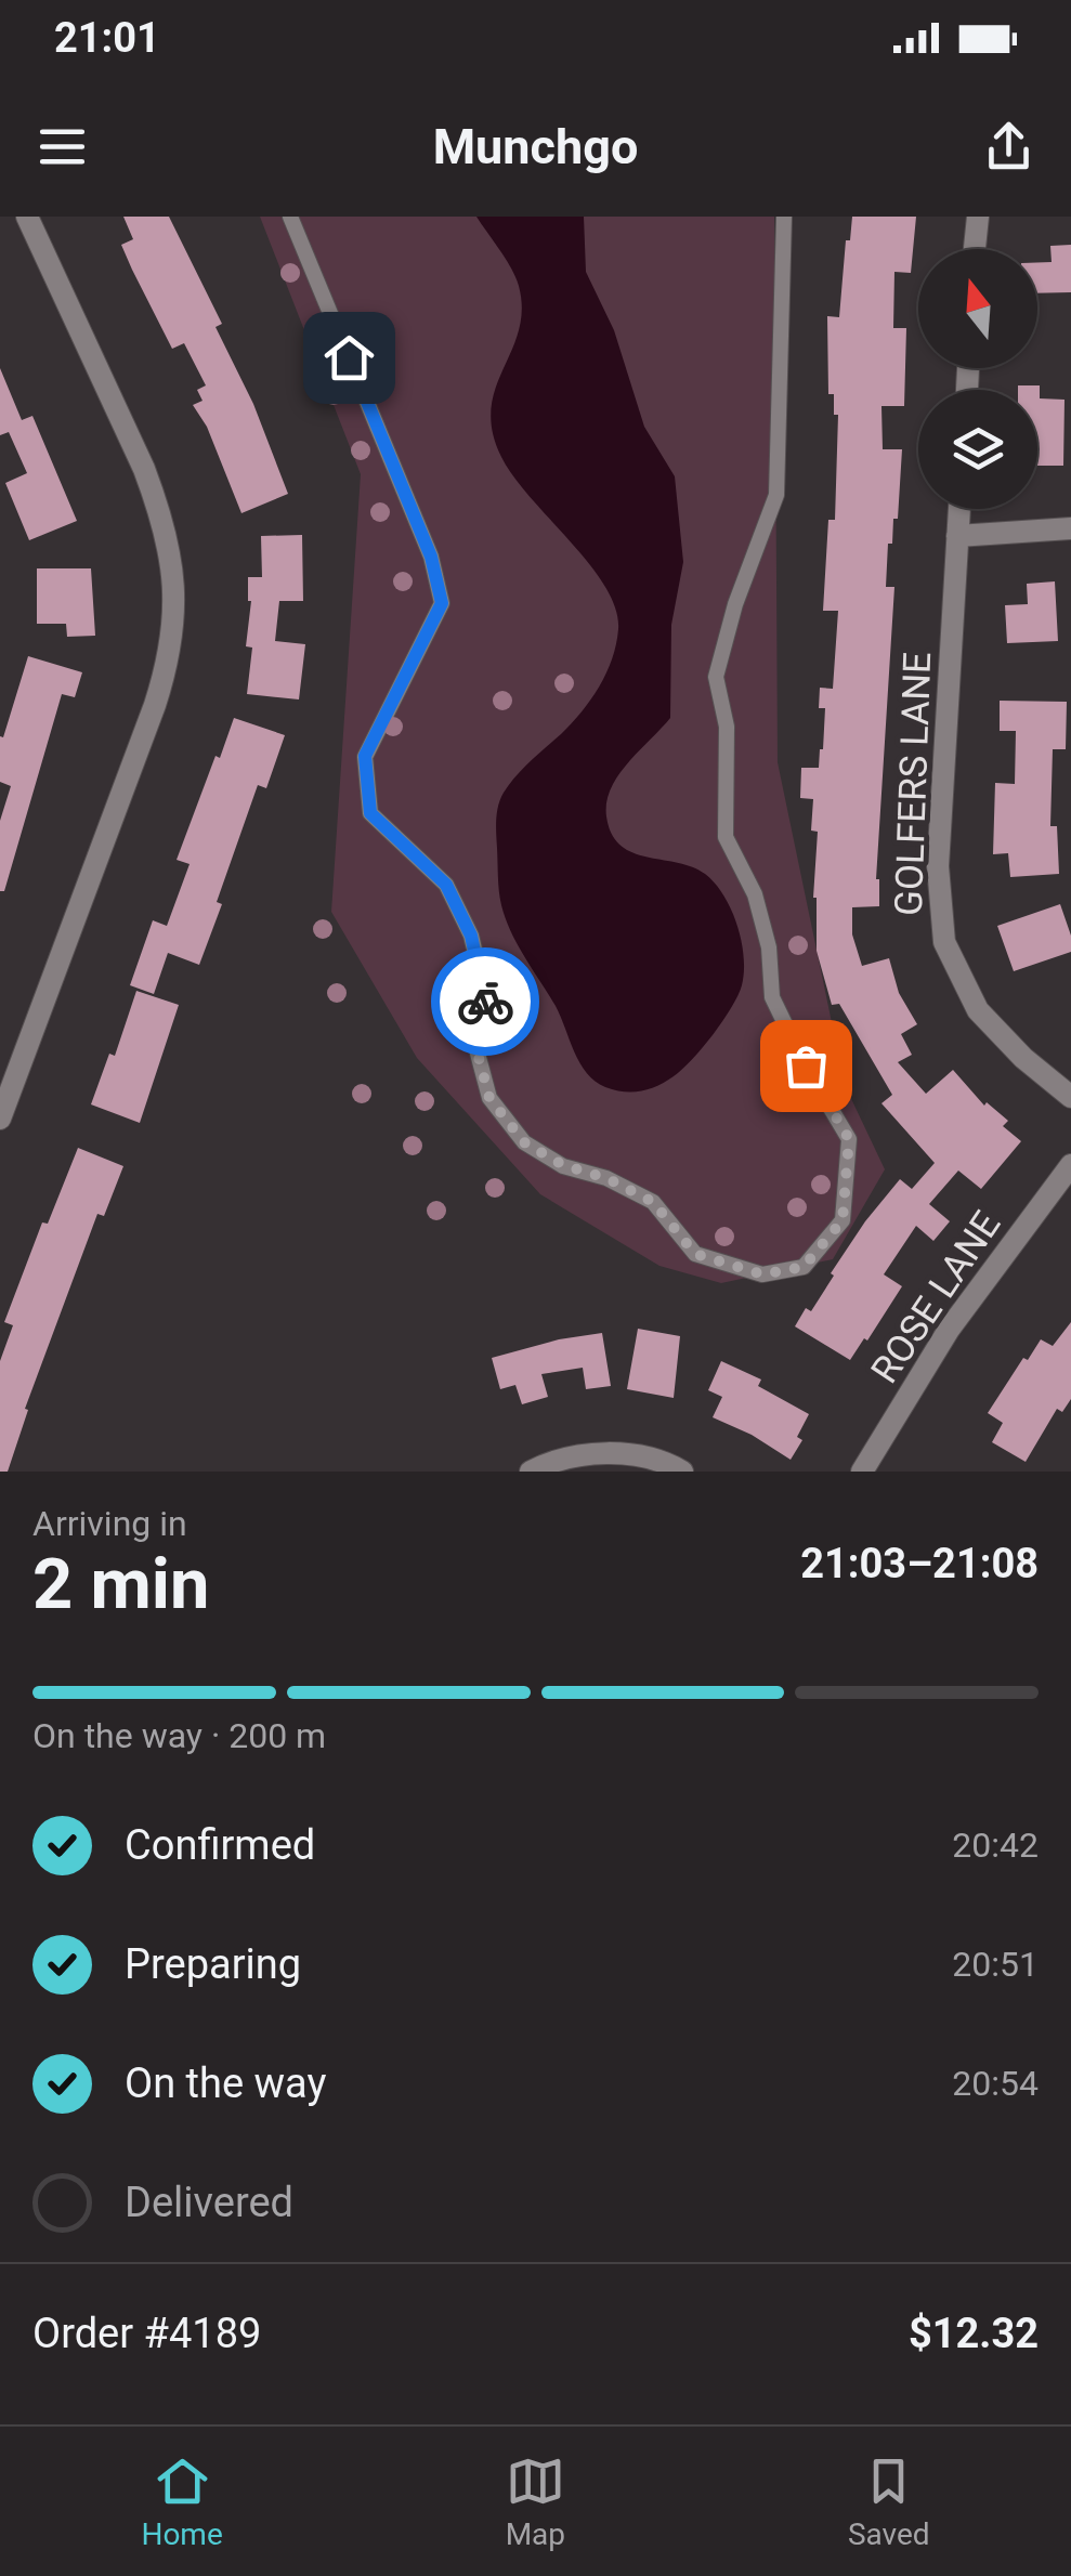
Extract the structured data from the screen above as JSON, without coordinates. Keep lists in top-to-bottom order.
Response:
{
  "streets": {
    "street": ["GOLFERS LANE", "ROSE LANE"]
  },
  "north": "top",
  "page": {
    "status": "21:01",
    "header": "Munchgo",
    "heading": ["2 min", "Arriving in", "21:03–21:08"],
    "panel": ["Order #4189", "$12.32"],
    "bar": "On the way · 200 m",
    "list": [
      ["Confirmed", "20:42"],
      ["Preparing", "20:51"],
      ["On the way", "20:54"],
      "Delivered"
    ],
    "tabs": ["Home", "Map", "Saved"]
  }
}
